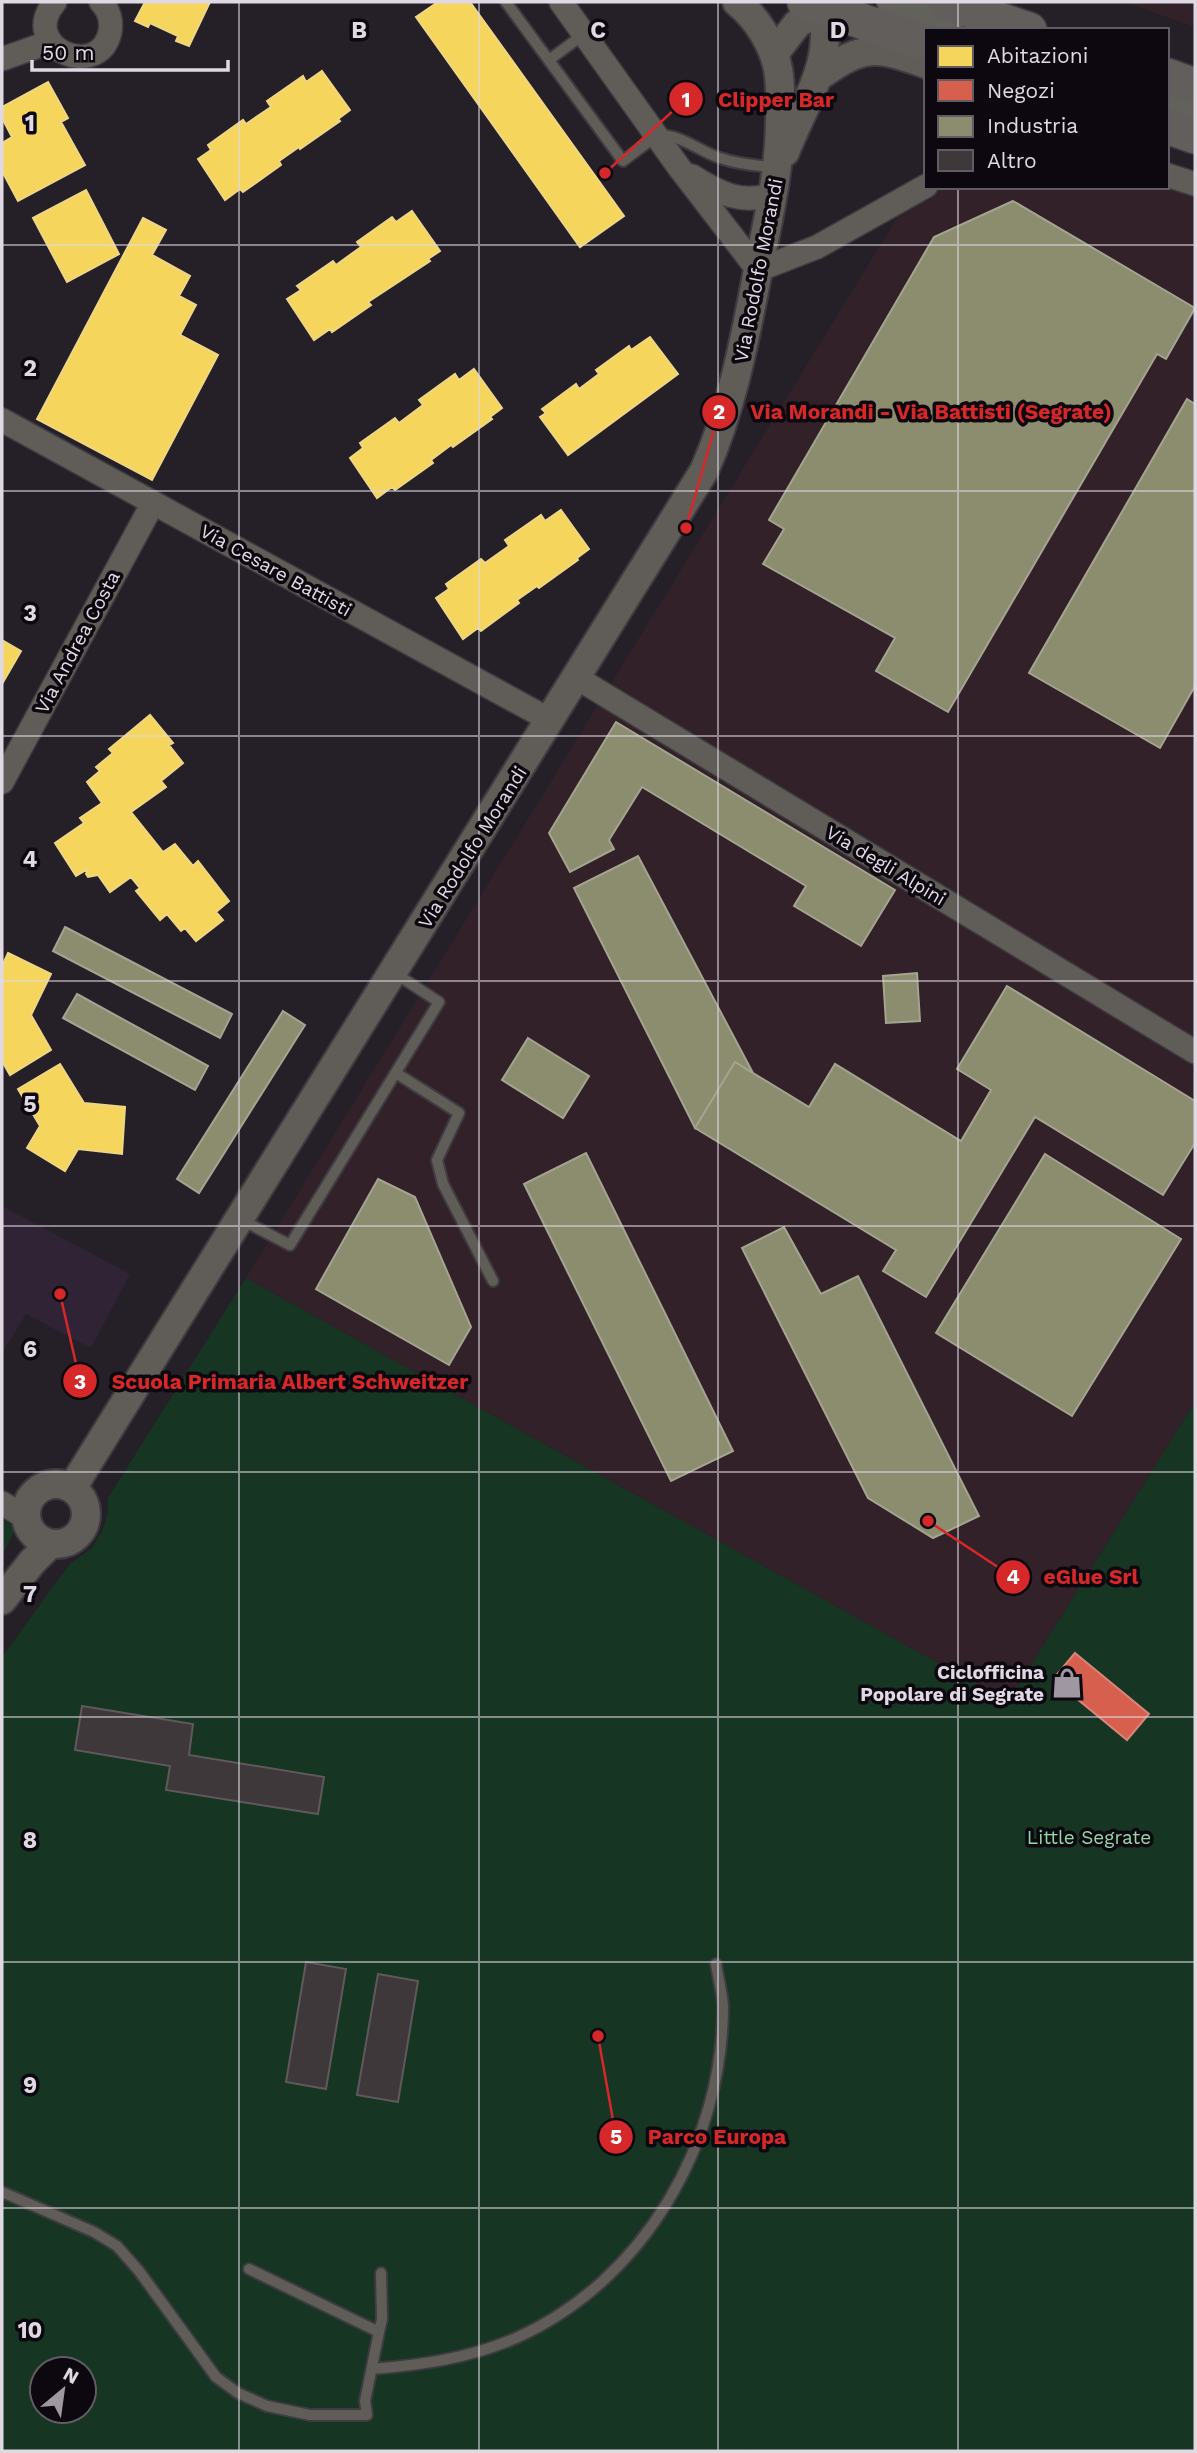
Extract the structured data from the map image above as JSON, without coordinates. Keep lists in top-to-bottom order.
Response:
{
  "streets": {
    "street": [
      "Via Rodolfo Morandi",
      "Via Cesare Battisti",
      "Via Andrea Costa",
      "Via degli Alpini"
    ]
  },
  "crossings": [
    ["Via Rodolfo Morandi", "Via Cesare Battisti"],
    ["Via Rodolfo Morandi", "Via degli Alpini"],
    ["Via Cesare Battisti", "Via Andrea Costa"]
  ],
  "parks": ["Little Segrate"],
  "places": {
    "other": [
      "Clipper Bar",
      "Via Morandi - Via Battisti (Segrate)",
      "Scuola Primaria Albert Schweitzer",
      "eGlue Srl",
      "Parco Europa"
    ],
    "shop": ["Ciclofficina Popolare di Segrate"]
  },
  "legend": [
    "Abitazioni",
    "Negozi",
    "Industria",
    "Altro"
  ],
  "scale_bar": "50 m",
  "north": "top right",
  "grid": {
    "columns": ["B", "C", "D"],
    "rows": [
      "1",
      "2",
      "3",
      "4",
      "5",
      "6",
      "7",
      "8",
      "9",
      "10"
    ]
  }
}
